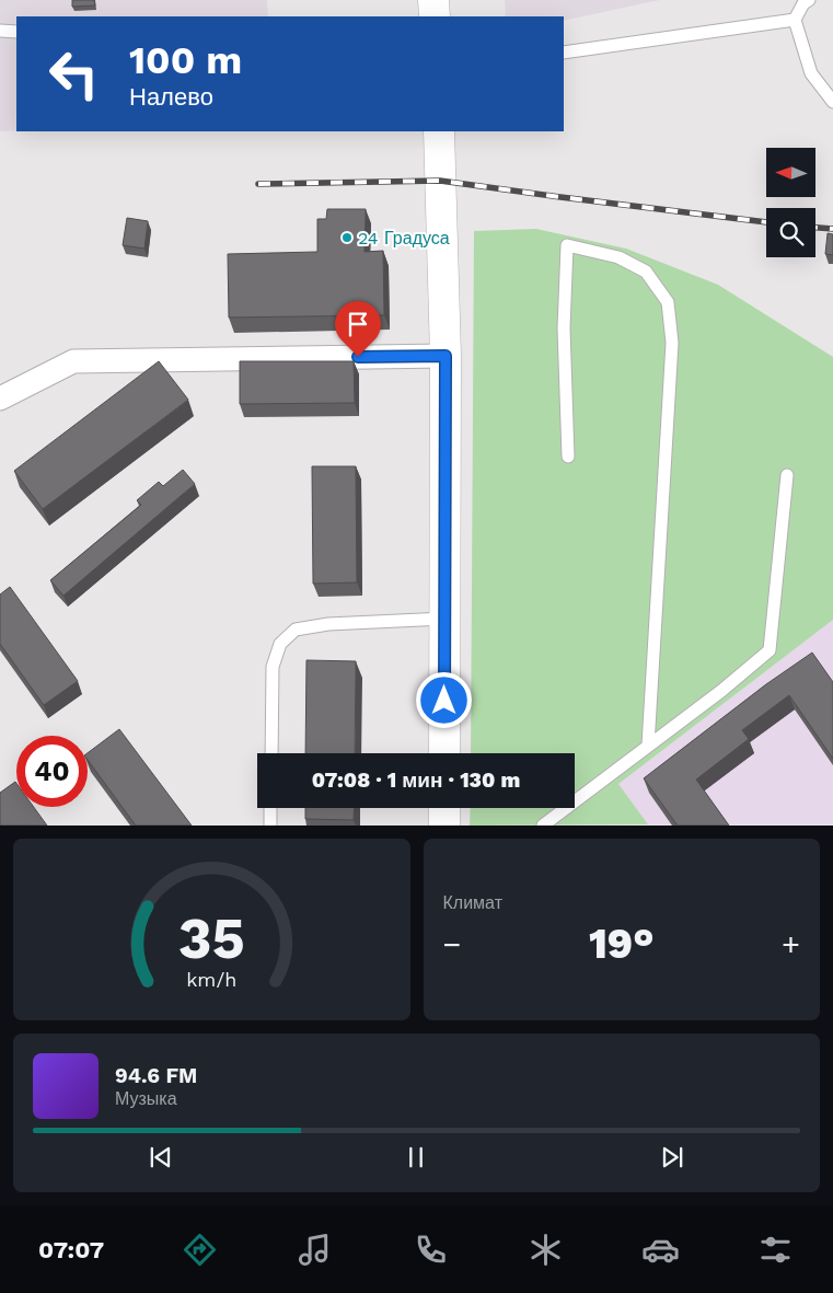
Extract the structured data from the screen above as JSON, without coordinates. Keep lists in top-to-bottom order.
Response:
{
  "places": ["24 Градуса"],
  "north": "left",
  "page": {
    "turn": ["100 m", "Налево"],
    "limit": "40",
    "trip": "07:08 · 1 мин · 130 m",
    "tile": "Климат",
    "heat": ["−", "19°", "+"],
    "song": ["94.6 FM", "Музыка"],
    "tabs": "07:07",
    "gauge": ["35", "km/h"]
  }
}
